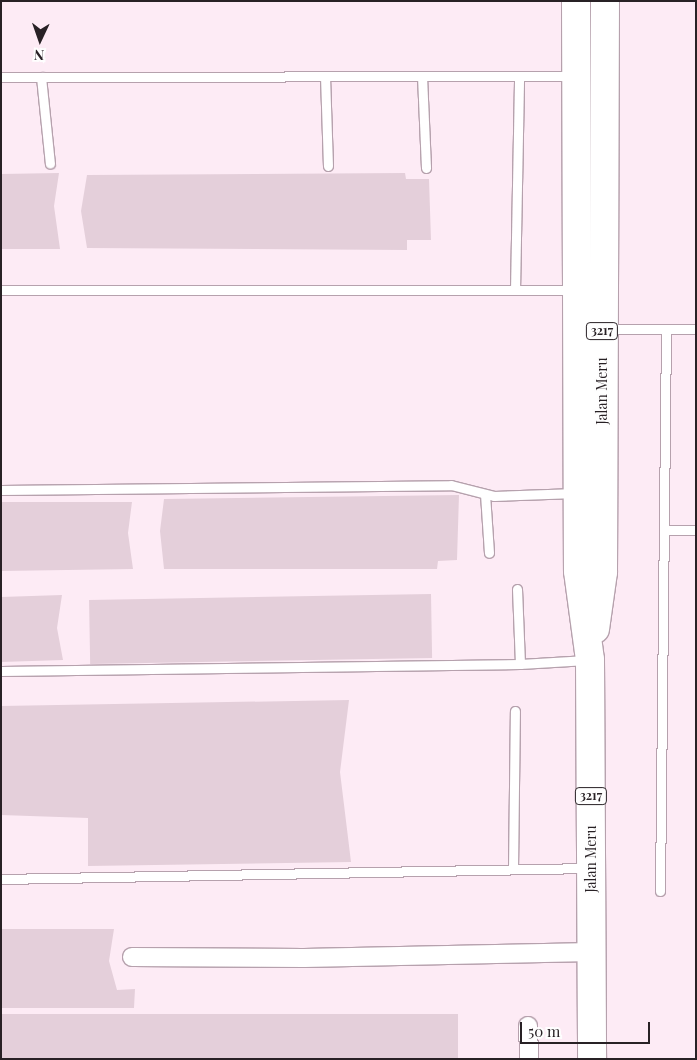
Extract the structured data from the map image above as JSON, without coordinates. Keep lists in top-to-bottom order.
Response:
{
  "streets": {
    "main road": ["3217", "Jalan Meru"]
  },
  "scale_bar": "50 m",
  "north": "bottom"
}
